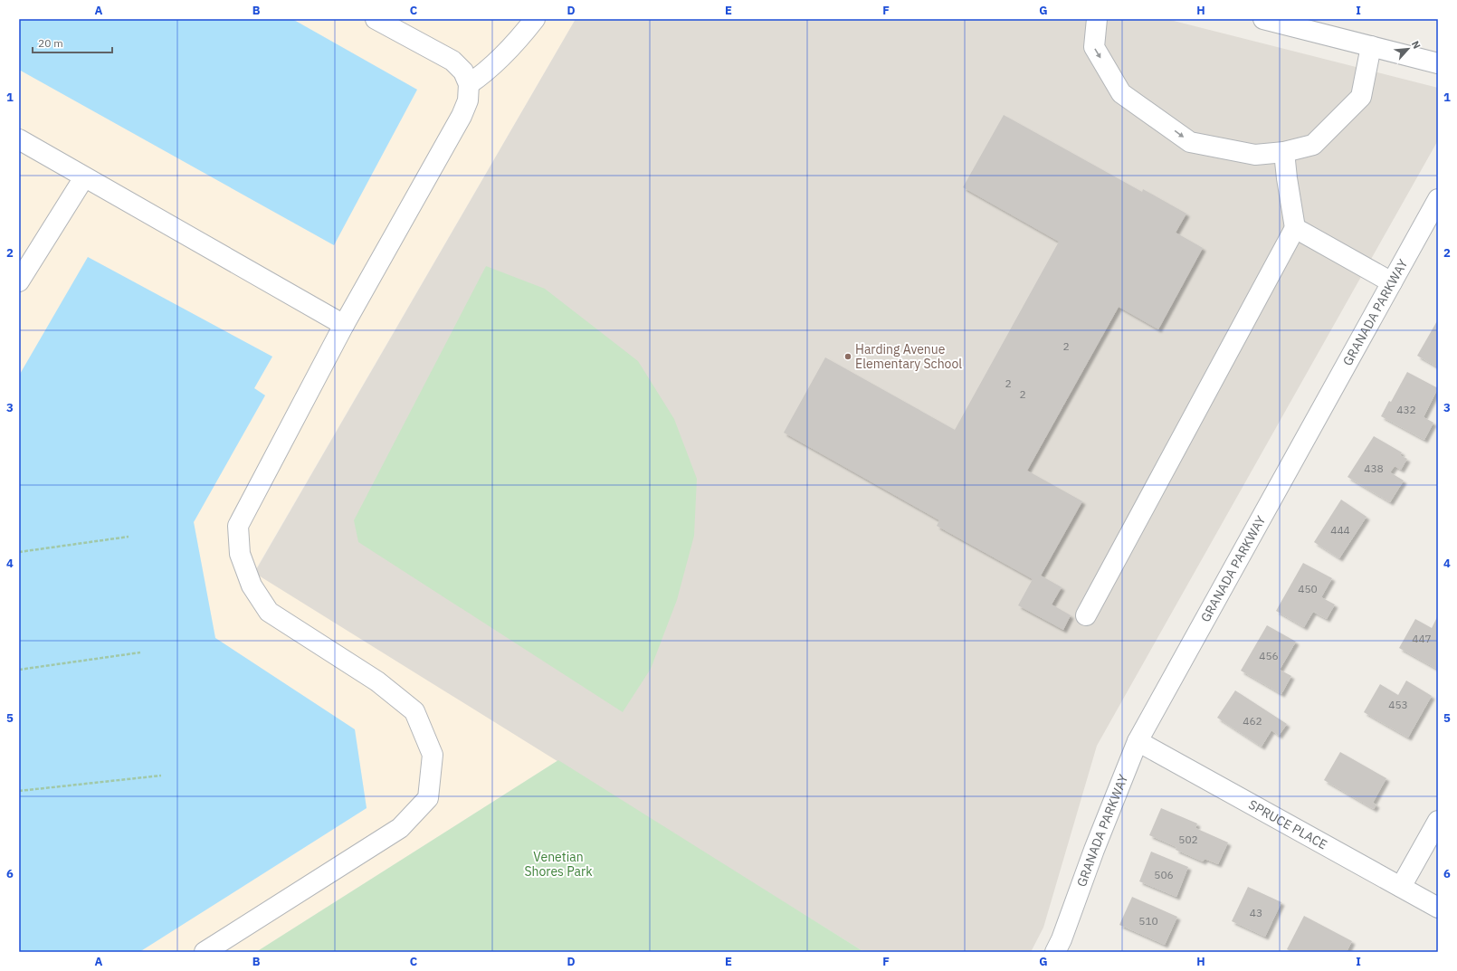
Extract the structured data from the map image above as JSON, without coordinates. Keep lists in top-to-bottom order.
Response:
{
  "streets": {
    "street": ["GRANADA PARKWAY", "SPRUCE PLACE"]
  },
  "crossings": [
    ["GRANADA PARKWAY", "SPRUCE PLACE"]
  ],
  "parks": ["Venetian Shores Park"],
  "places": ["Harding Avenue Elementary School"],
  "house_numbers": [
    "2",
    "2",
    "2",
    "432",
    "438",
    "444",
    "450",
    "447",
    "456",
    "453",
    "462",
    "502",
    "506",
    "43",
    "510"
  ],
  "scale_bar": "20 m",
  "north": "top right",
  "grid": {
    "columns": [
      "A",
      "B",
      "C",
      "D",
      "E",
      "F",
      "G",
      "H",
      "I"
    ],
    "rows": [
      "1",
      "2",
      "3",
      "4",
      "5",
      "6"
    ]
  }
}
